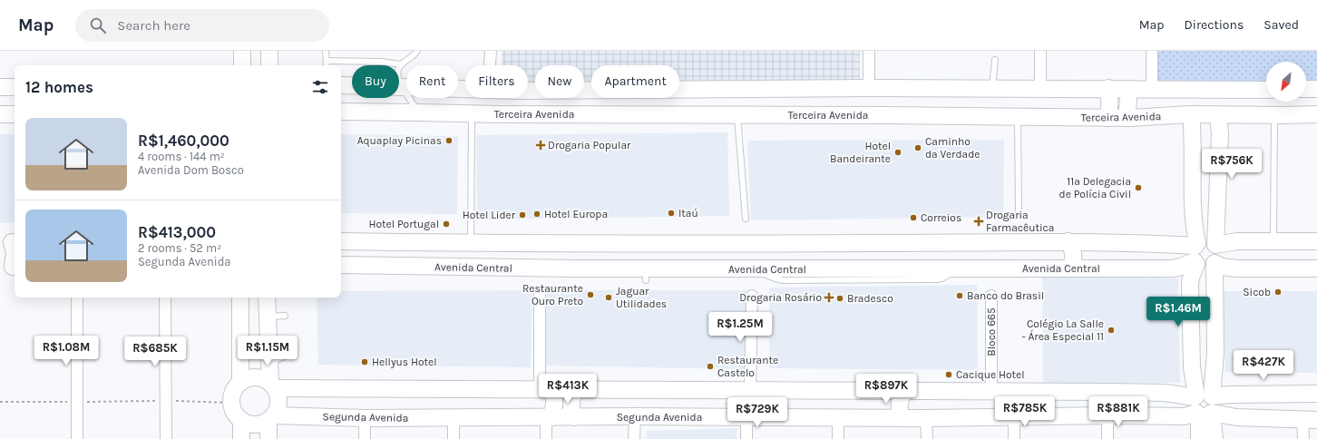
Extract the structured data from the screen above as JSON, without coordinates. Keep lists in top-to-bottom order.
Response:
{
  "streets": {
    "street": [
      "Terceira Avenida",
      "Avenida Central",
      "Bloco 665",
      "Segunda Avenida"
    ]
  },
  "crossings": [
    ["Bloco 665", "Segunda Avenida"]
  ],
  "places": {
    "other": [
      "Aquaplay Picinas",
      "Caminho da Verdade",
      "Hotel Bandeirante",
      "11ª Delegacia de Polícia Civil",
      "Itaú",
      "Hotel Europa",
      "Hotel Lider",
      "Correios",
      "Hotel Portugal",
      "Sicob",
      "Restaurante Ouro Preto",
      "Banco do Brasil",
      "Jaguar Utilidades",
      "Bradesco",
      "Colégio La Salle - Área Especial 11",
      "Hellyus Hotel",
      "Restaurante Castelo",
      "Cacique Hotel"
    ],
    "health": ["Drogaria Popular", "Drogaria Farmacêutica", "Drogaria Rosário"]
  },
  "north": "bottom left",
  "page": {
    "header": "Map",
    "search": "Search here",
    "nav": ["Map", "Directions", "Saved"],
    "chip": [
      "Buy",
      "Rent",
      "Filters",
      "New",
      "Apartment"
    ],
    "heading": "12 homes",
    "list": [
      {
        "name": "R$1,460,000",
        "note": "4 rooms · 144 m² · Avenida Dom Bosco"
      },
      {
        "name": "R$413,000",
        "note": "2 rooms · 52 m² · Segunda Avenida"
      }
    ],
    "price": [
      "R$756K",
      "R$1.46M",
      "R$1.25M",
      "R$1.08M",
      "R$1.15M",
      "R$685K",
      "R$427K",
      "R$413K",
      "R$897K",
      "R$785K",
      "R$881K",
      "R$729K"
    ]
  }
}
